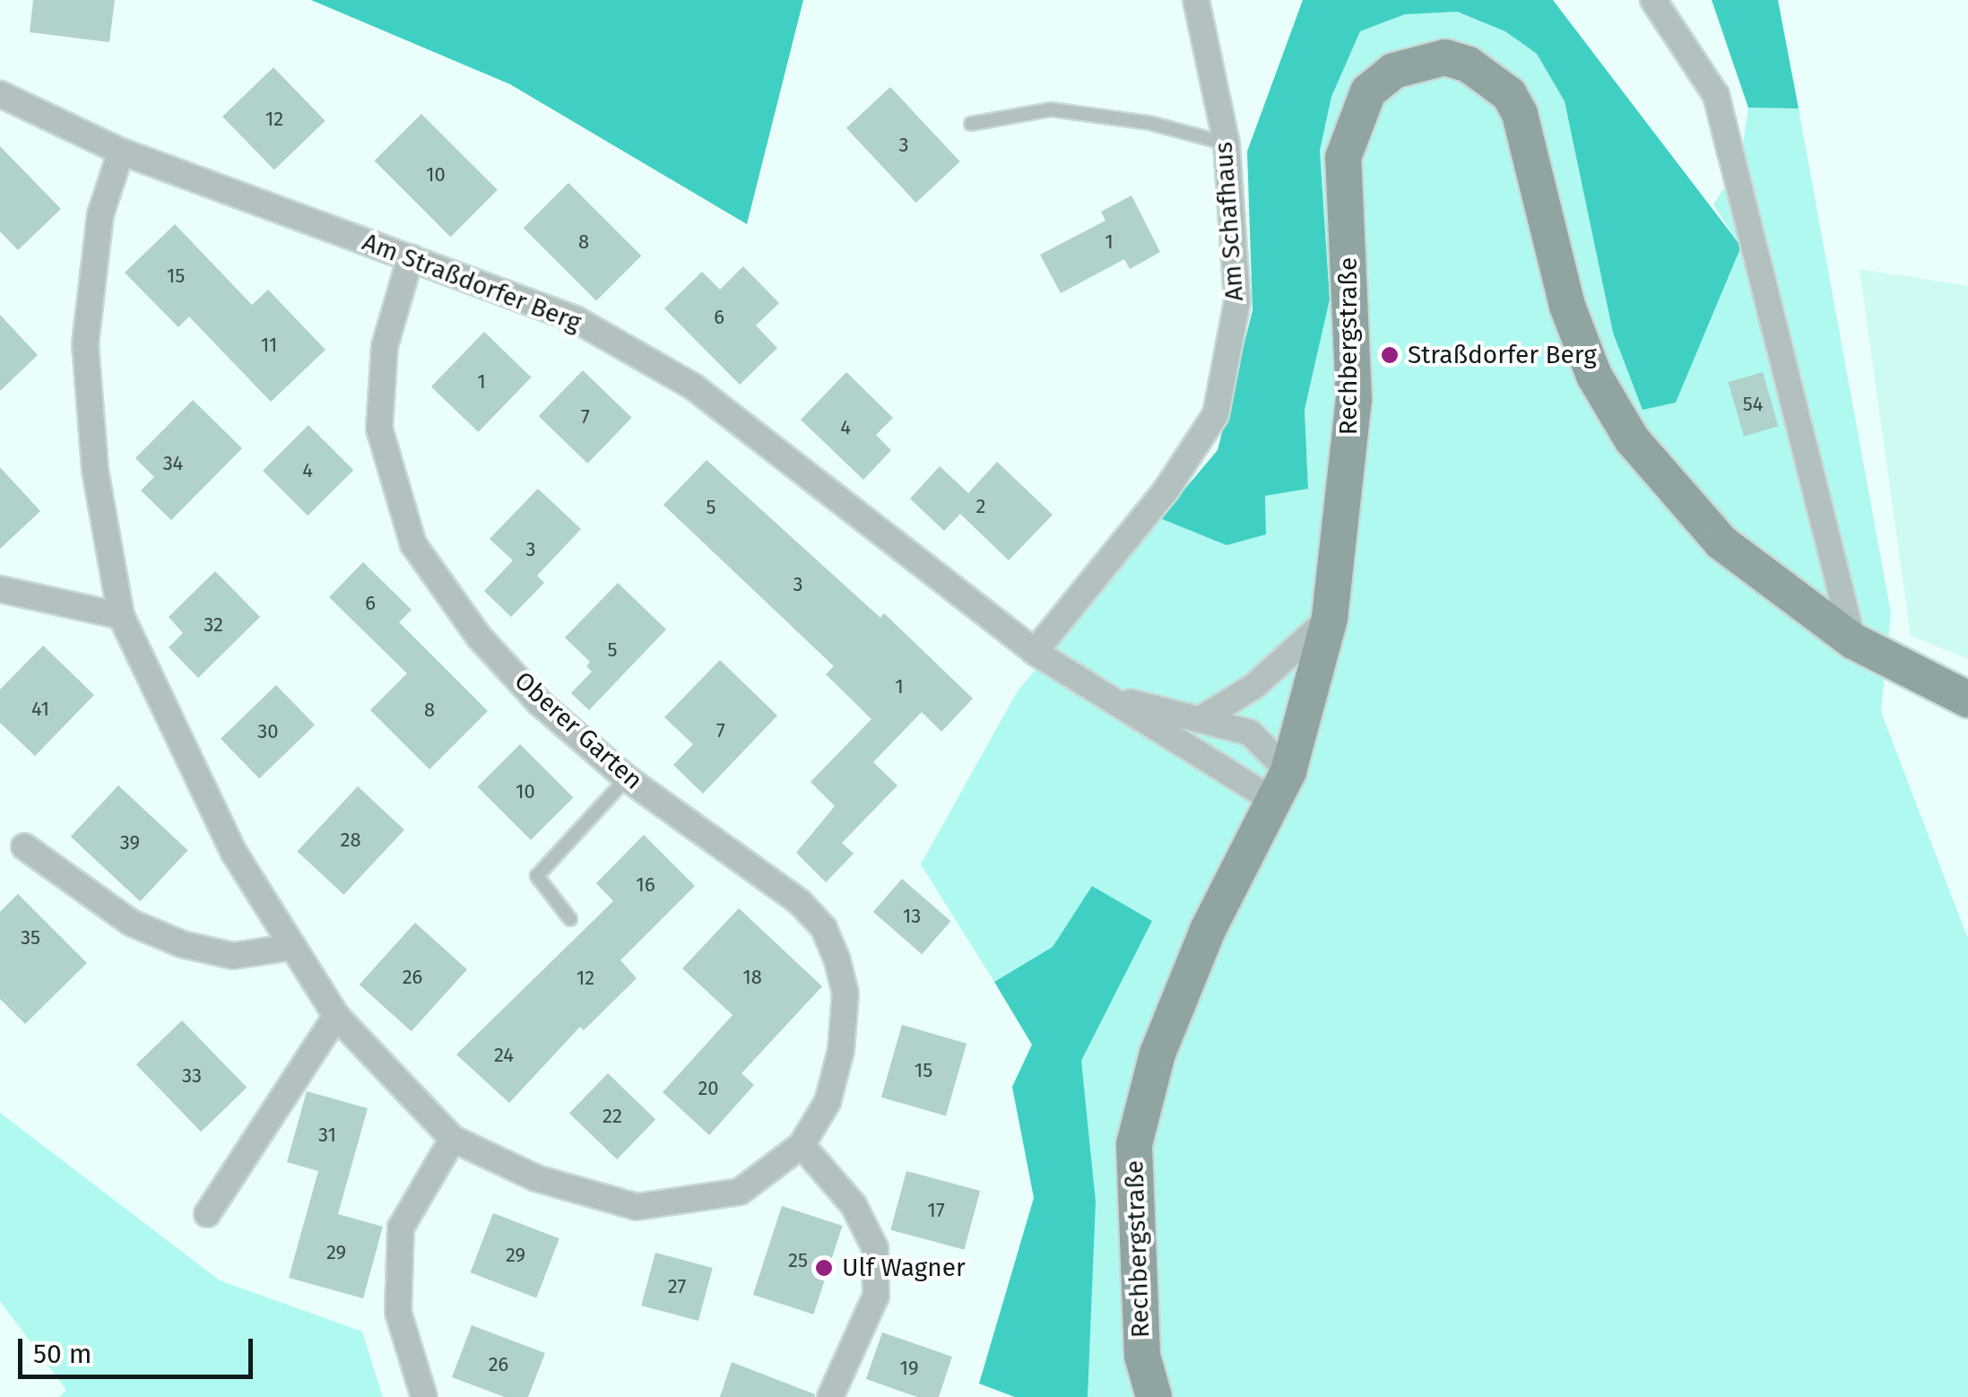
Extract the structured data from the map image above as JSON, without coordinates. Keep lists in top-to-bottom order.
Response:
{
  "streets": {
    "main road": ["Rechbergstraße"],
    "street": ["Am Schafhaus", "Am Straßdorfer Berg", "Oberer Garten"]
  },
  "crossings": [
    ["Am Schafhaus", "Am Straßdorfer Berg"],
    ["Am Straßdorfer Berg", "Rechbergstraße"],
    ["Am Straßdorfer Berg", "Oberer Garten"]
  ],
  "places": ["Straßdorfer Berg", "Ulf Wagner"],
  "house_numbers": [
    "12",
    "3",
    "10",
    "8",
    "1",
    "15",
    "6",
    "11",
    "1",
    "54",
    "7",
    "4",
    "34",
    "4",
    "2",
    "5",
    "3",
    "3",
    "6",
    "32",
    "5",
    "1",
    "41",
    "8",
    "7",
    "30",
    "10",
    "28",
    "39",
    "16",
    "13",
    "35",
    "26",
    "18",
    "12",
    "24",
    "15",
    "33",
    "20",
    "22",
    "31",
    "17",
    "29",
    "29",
    "25",
    "27",
    "26",
    "19"
  ],
  "scale_bar": "50 m"
}
